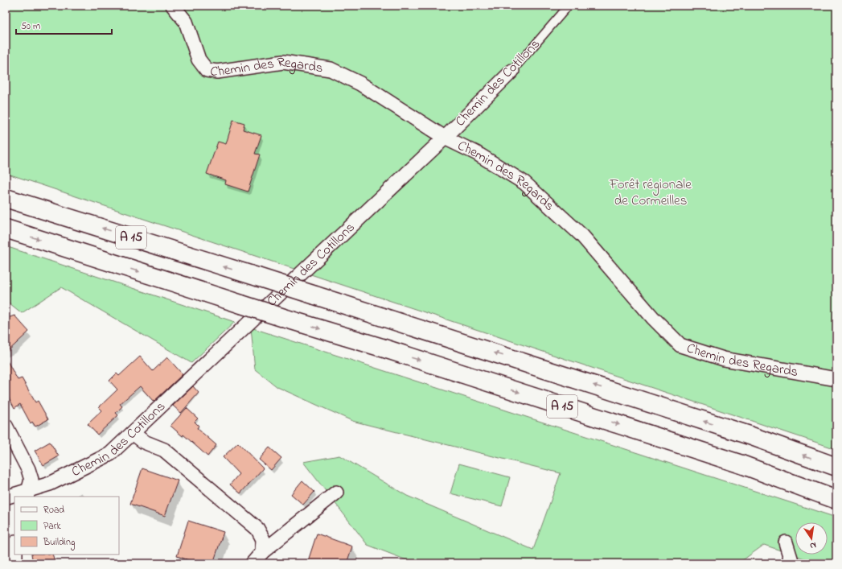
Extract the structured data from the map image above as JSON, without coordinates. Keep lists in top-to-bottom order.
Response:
{
  "streets": {
    "highway": ["A 15"],
    "street": ["Chemin des Regards", "Chemin des Cotillons"]
  },
  "crossings": [
    ["Chemin des Regards", "Chemin des Cotillons"]
  ],
  "parks": ["Forêt régionale de Cormeilles"],
  "legend": ["Road", "Park", "Building"],
  "scale_bar": "50 m",
  "north": "bottom"
}
